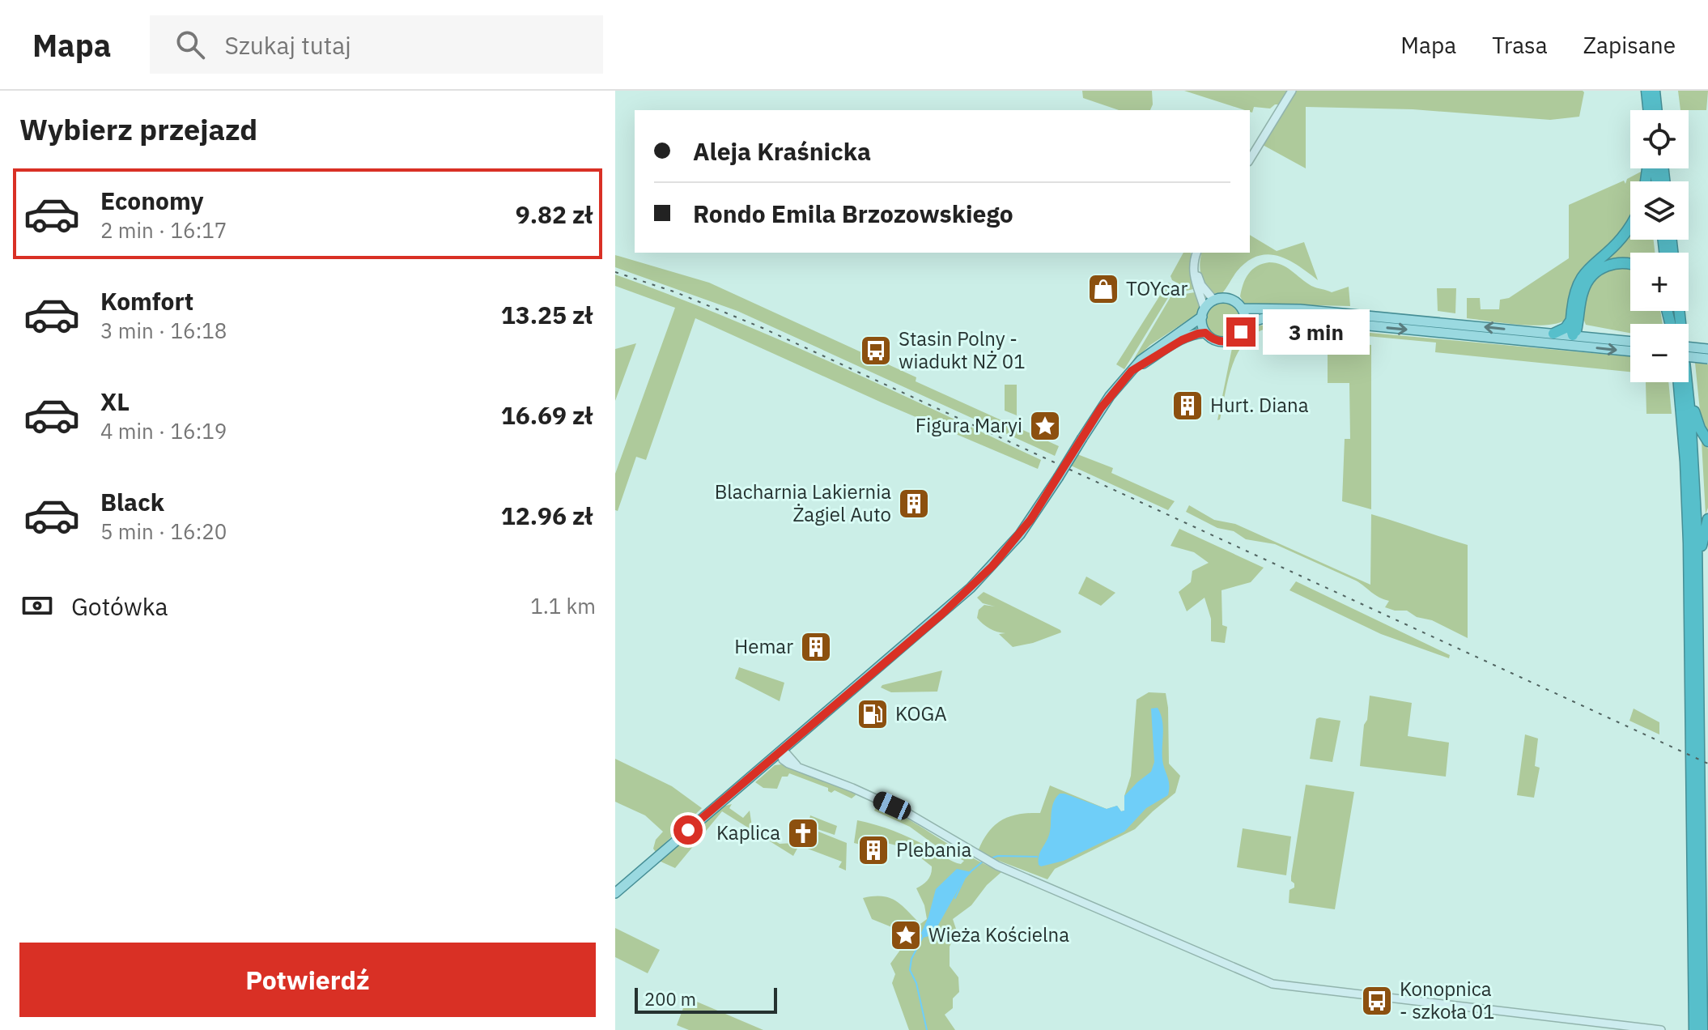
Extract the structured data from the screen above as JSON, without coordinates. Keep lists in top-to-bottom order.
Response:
{
  "places": {
    "shop": ["TOYcar"],
    "bus stop": ["Stasin Polny - wiadukt NŻ 01", "Konopnica - szkoła 01"],
    "building": [
      "Hurt. Diana",
      "Blacharnia Lakiernia Żagiel Auto",
      "Hemar",
      "Plebania"
    ],
    "place": ["Figura Maryi", "Wieża Kościelna"],
    "fuel station": ["KOGA"],
    "church": ["Kaplica"]
  },
  "scale_bar": "200 m",
  "page": {
    "header": "Mapa",
    "search": "Szukaj tutaj",
    "nav": ["Mapa", "Trasa", "Zapisane"],
    "heading": "Wybierz przejazd",
    "map_buttons": ["+", "−"],
    "banner": ["Aleja Kraśnicka", "Rondo Emila Brzozowskiego"],
    "list": [
      {
        "name": "Economy",
        "note": "2 min · 16:17",
        "value": "9.82 zł"
      },
      {
        "name": "Komfort",
        "note": "3 min · 16:18",
        "value": "13.25 zł"
      },
      {
        "name": "XL",
        "note": "4 min · 16:19",
        "value": "16.69 zł"
      },
      {
        "name": "Black",
        "note": "5 min · 16:20",
        "value": "12.96 zł"
      }
    ],
    "bubble": "3 min",
    "pay": ["Gotówka", "1.1 km"],
    "buttons": "Potwierdź",
    "scale": "200 m"
  }
}
